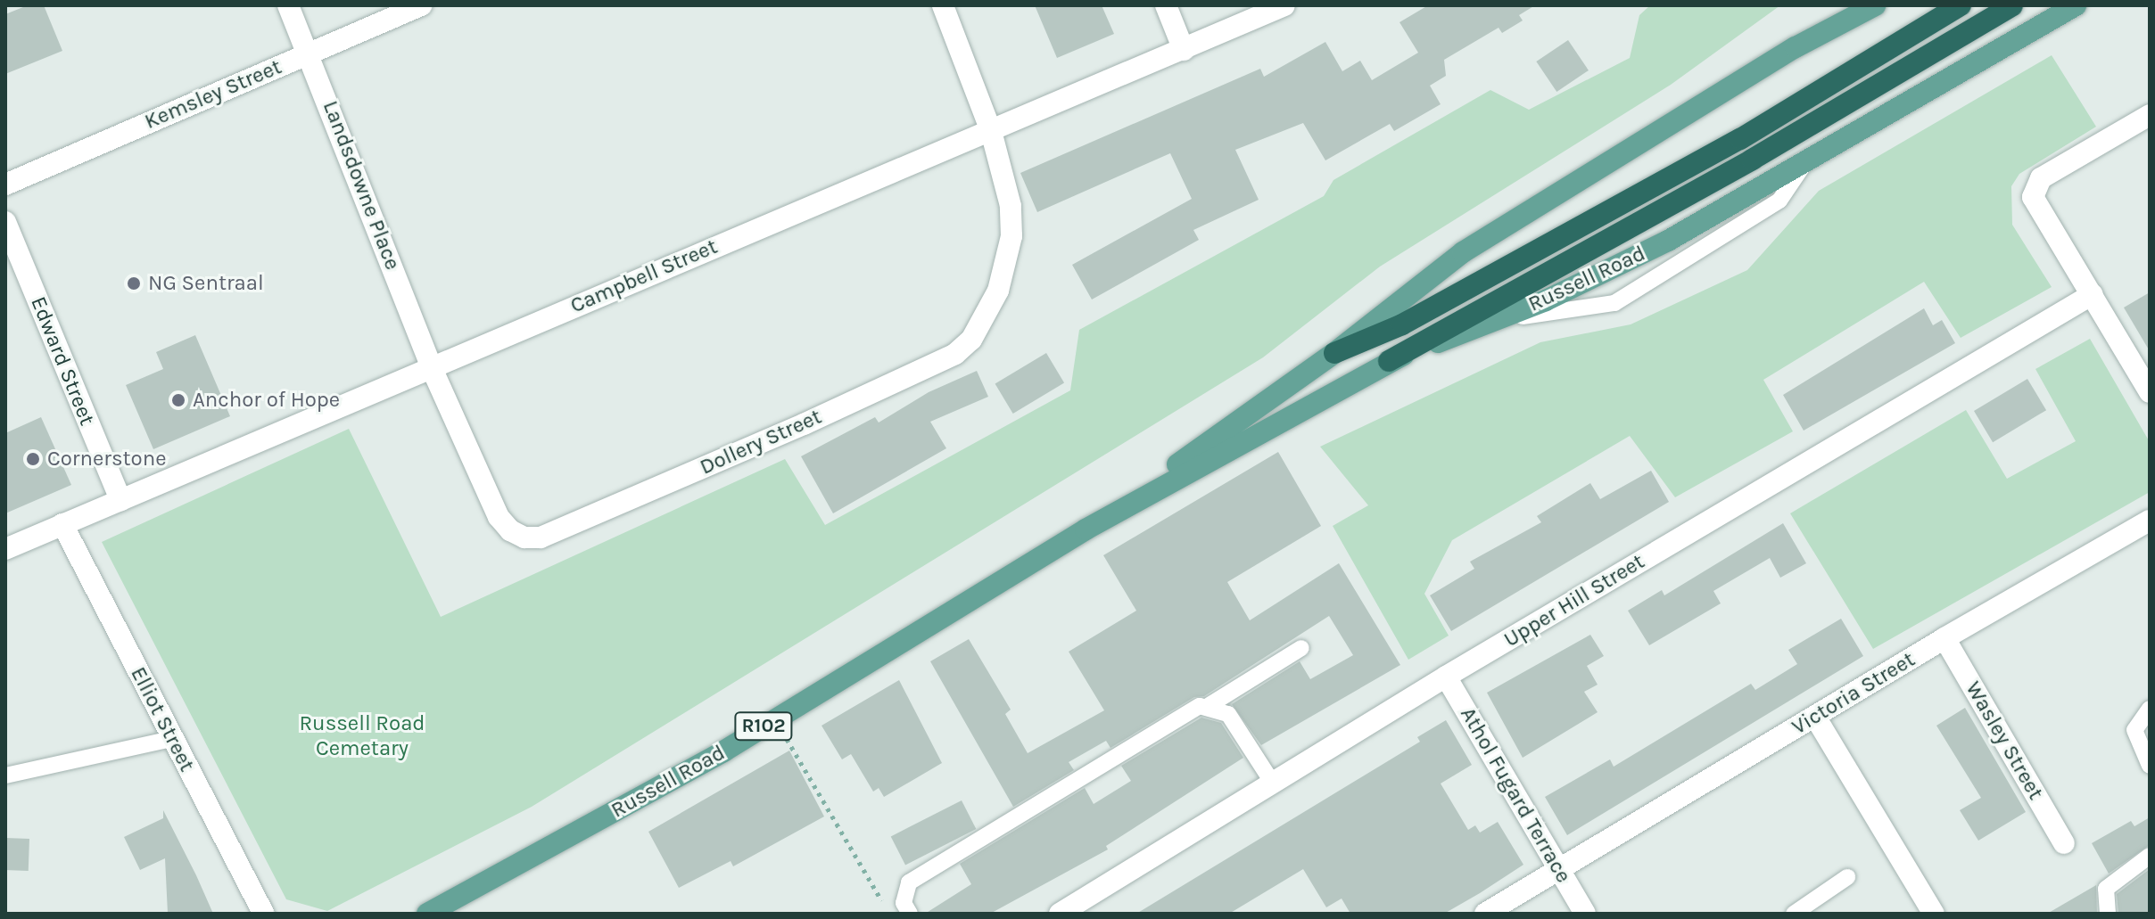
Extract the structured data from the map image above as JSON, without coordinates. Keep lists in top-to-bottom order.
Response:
{
  "streets": {
    "main road": ["Russell Road", "R102"],
    "street": [
      "Kemsley Street",
      "Landsdowne Place",
      "Campbell Street",
      "Edward Street",
      "Dollery Street",
      "Upper Hill Street",
      "Victoria Street",
      "Elliot Street",
      "Wasley Street",
      "Athol Fugard Terrace"
    ]
  },
  "crossings": [
    ["Kemsley Street", "Landsdowne Place"],
    ["Landsdowne Place", "Campbell Street"],
    ["Landsdowne Place", "Dollery Street"],
    ["Campbell Street", "Edward Street"],
    ["Campbell Street", "Dollery Street"],
    ["Campbell Street", "Elliot Street"],
    ["Upper Hill Street", "Athol Fugard Terrace"],
    ["Victoria Street", "Wasley Street"],
    ["Victoria Street", "Athol Fugard Terrace"]
  ],
  "parks": ["Russell Road Cemetary"],
  "places": ["NG Sentraal", "Anchor of Hope", "Cornerstone"]
}
